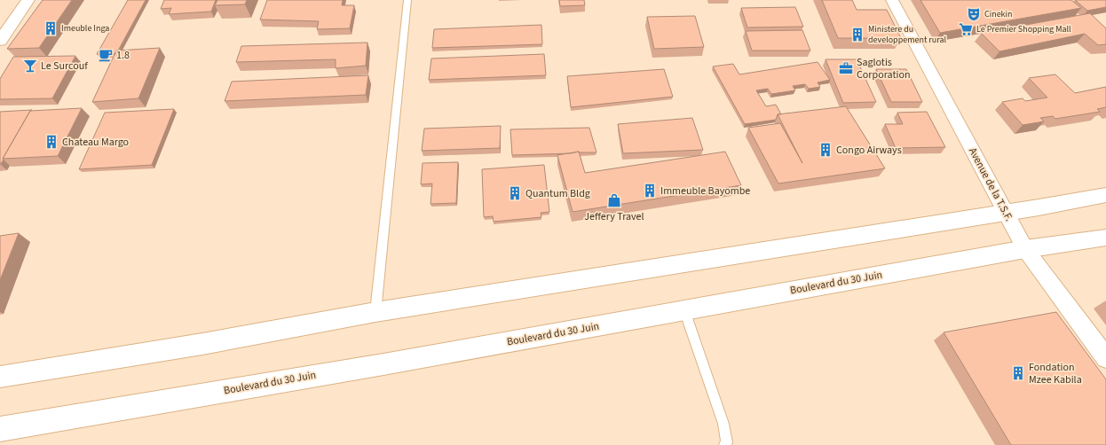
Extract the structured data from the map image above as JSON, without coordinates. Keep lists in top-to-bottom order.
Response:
{
  "streets": {
    "main road": ["Boulevard du 30 Juin"],
    "street": ["Avenue de la T.S.F."]
  },
  "crossings": [
    ["Avenue de la T.S.F.", "Boulevard du 30 Juin"]
  ],
  "places": {
    "theatre": ["Cinekin"],
    "building": [
      "Imeuble Inga",
      "Ministere du developpement rural",
      "Chateau Margo",
      "Congo Airways",
      "Immeuble Bayombe",
      "Quantum Bldg",
      "Fondation Mzee Kabila"
    ],
    "supermarket": ["Le Premier Shopping Mall"],
    "cafe": ["1.8"],
    "bar": ["Le Surcouf"],
    "office": ["Saglotis Corporation"],
    "shop": ["Jeffery Travel"]
  }
}
